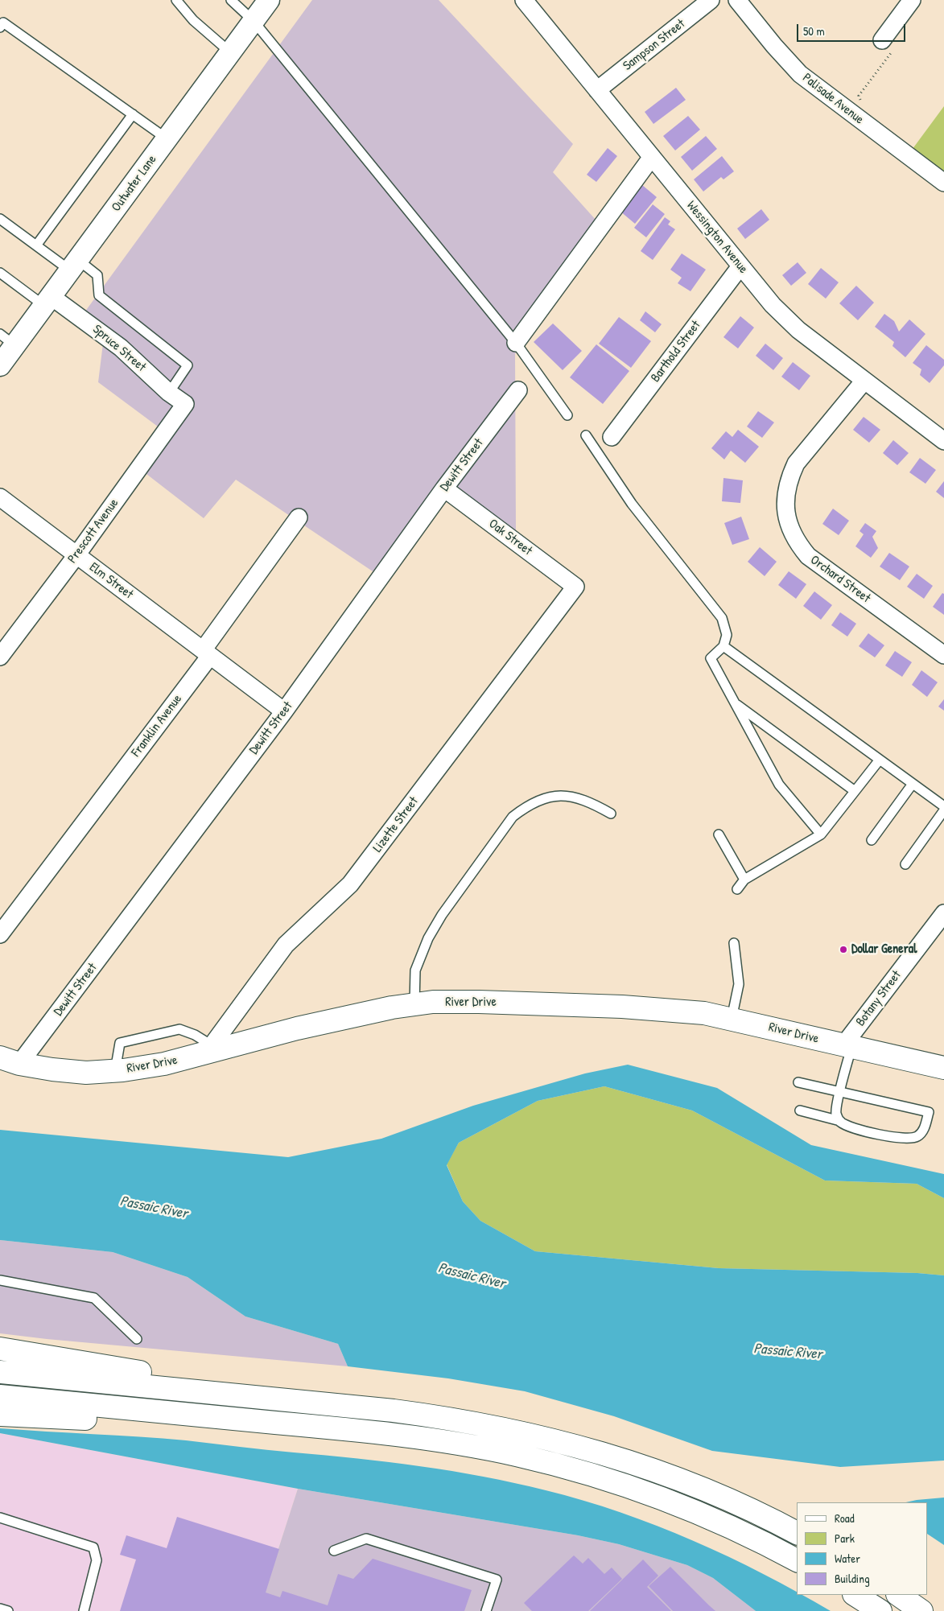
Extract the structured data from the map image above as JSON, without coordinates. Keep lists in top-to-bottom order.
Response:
{
  "streets": {
    "main road": ["River Drive"],
    "street": [
      "Sampson Street",
      "Palisade Avenue",
      "Outwater Lane",
      "Wessington Avenue",
      "Spruce Street",
      "Barthold Street",
      "Dewitt Street",
      "Prescott Avenue",
      "Oak Street",
      "Orchard Street",
      "Elm Street",
      "Franklin Avenue",
      "Lizette Street",
      "Botany Street"
    ]
  },
  "crossings": [
    ["Sampson Street", "Wessington Avenue"],
    ["Outwater Lane", "Spruce Street"],
    ["Wessington Avenue", "Barthold Street"],
    ["Wessington Avenue", "Orchard Street"],
    ["Spruce Street", "Prescott Avenue"],
    ["Dewitt Street", "Oak Street"],
    ["Dewitt Street", "Elm Street"],
    ["Dewitt Street", "River Drive"],
    ["Prescott Avenue", "Elm Street"],
    ["Oak Street", "Lizette Street"],
    ["Elm Street", "Franklin Avenue"],
    ["Lizette Street", "River Drive"],
    ["Botany Street", "River Drive"]
  ],
  "water": ["Passaic River"],
  "places": ["Dollar General"],
  "legend": [
    "Road",
    "Park",
    "Water",
    "Building"
  ],
  "scale_bar": "50 m"
}
